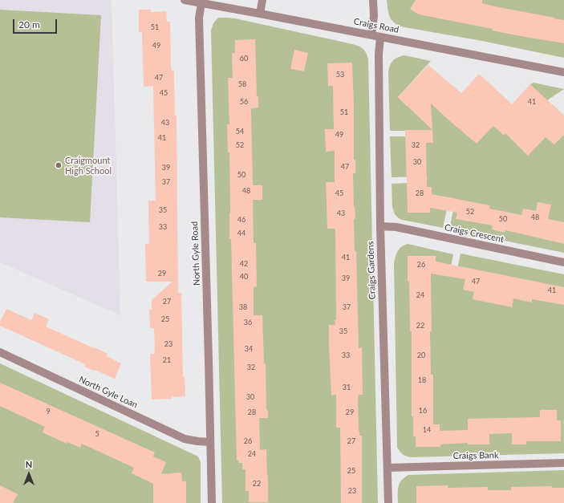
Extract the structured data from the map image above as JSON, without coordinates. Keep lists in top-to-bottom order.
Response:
{
  "streets": {
    "street": [
      "Craigs Road",
      "Craigs Crescent",
      "North Gyle Road",
      "Craigs Gardens",
      "North Gyle Loan",
      "Craigs Bank"
    ]
  },
  "crossings": [
    ["Craigs Road", "North Gyle Road"],
    ["Craigs Road", "Craigs Gardens"],
    ["Craigs Crescent", "Craigs Gardens"],
    ["North Gyle Road", "North Gyle Loan"],
    ["Craigs Gardens", "Craigs Bank"]
  ],
  "places": ["Craigmount High School"],
  "house_numbers": [
    "51",
    "49",
    "60",
    "53",
    "47",
    "58",
    "45",
    "56",
    "41",
    "51",
    "43",
    "54",
    "49",
    "41",
    "52",
    "32",
    "30",
    "47",
    "39",
    "50",
    "37",
    "48",
    "45",
    "28",
    "35",
    "52",
    "43",
    "48",
    "50",
    "46",
    "33",
    "44",
    "41",
    "42",
    "26",
    "29",
    "40",
    "39",
    "47",
    "41",
    "24",
    "27",
    "38",
    "37",
    "25",
    "36",
    "22",
    "35",
    "23",
    "34",
    "33",
    "20",
    "21",
    "32",
    "18",
    "31",
    "30",
    "16",
    "9",
    "28",
    "29",
    "14",
    "5",
    "26",
    "27",
    "24",
    "25",
    "22",
    "23"
  ],
  "scale_bar": "20 m",
  "north": "top"
}
